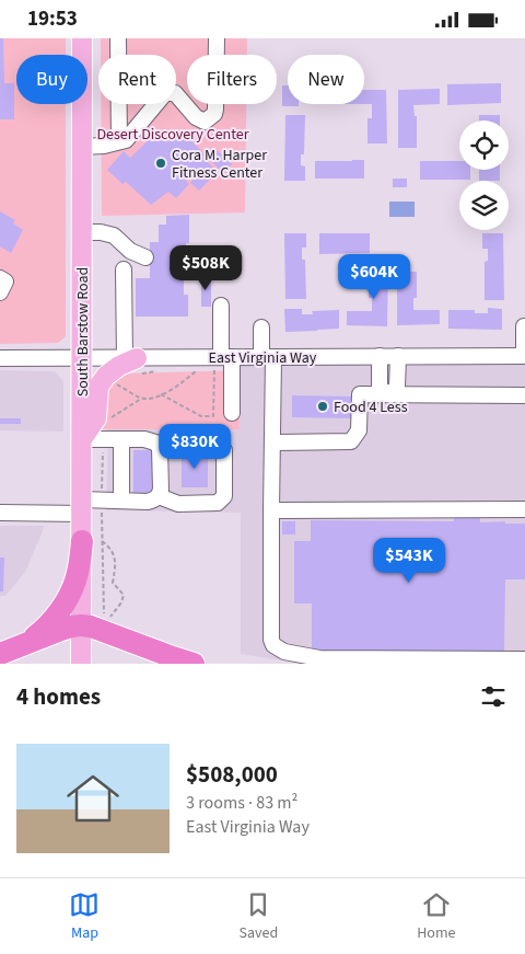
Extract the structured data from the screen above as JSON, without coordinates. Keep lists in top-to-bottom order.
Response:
{
  "streets": {
    "main road": ["South Barstow Road"],
    "street": ["East Virginia Way"]
  },
  "crossings": [
    ["South Barstow Road", "East Virginia Way"]
  ],
  "parks": ["Desert Discovery Center"],
  "places": ["Cora M. Harper Fitness Center", "Food 4 Less"],
  "page": {
    "status": "19:53",
    "chip": [
      "Buy",
      "Rent",
      "Filters",
      "New"
    ],
    "price": [
      "$508K",
      "$604K",
      "$830K",
      "$543K"
    ],
    "heading": "4 homes",
    "list": [
      {
        "name": "$508,000",
        "note": "3 rooms · 83 m² · East Virginia Way"
      }
    ],
    "tabs": ["Map", "Saved", "Home"]
  }
}
